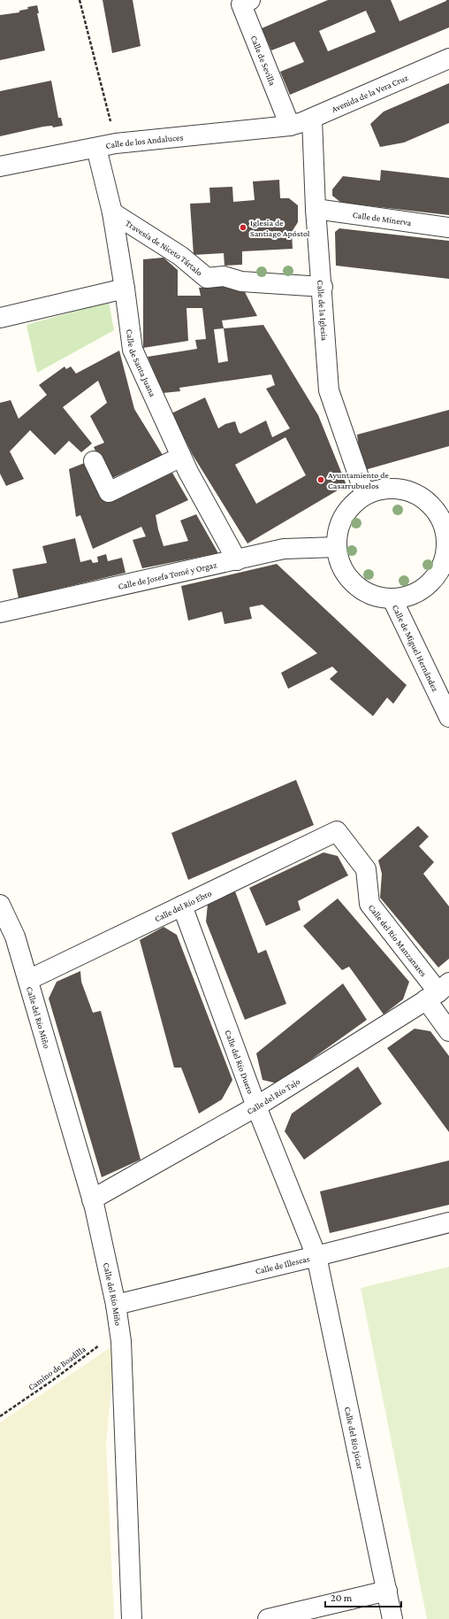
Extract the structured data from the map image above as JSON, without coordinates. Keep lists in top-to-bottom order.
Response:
{
  "streets": {
    "street": [
      "Calle de Sevilla",
      "Avenida de la Vera Cruz",
      "Calle de los Andaluces",
      "Calle de Minerva",
      "Travesía de Niceto Tártalo",
      "Calle de la Iglesia",
      "Calle de Santa Juana",
      "Calle de Josefa Tomé y Orgaz",
      "Calle de Miguel Hernández",
      "Calle del Río Ebro",
      "Calle del Río Manzanares",
      "Calle del Río Miño",
      "Calle del Río Duero",
      "Calle del Río Tajo",
      "Calle de Illescas",
      "Calle del Río Júcar"
    ],
    "path": ["Camino de Boadilla"]
  },
  "crossings": [
    ["Calle de Sevilla", "Avenida de la Vera Cruz"],
    ["Calle de Sevilla", "Calle de los Andaluces"],
    ["Avenida de la Vera Cruz", "Calle de los Andaluces"],
    ["Avenida de la Vera Cruz", "Calle de la Iglesia"],
    ["Calle de los Andaluces", "Calle de Santa Juana"],
    ["Calle de Minerva", "Calle de la Iglesia"],
    ["Travesía de Niceto Tártalo", "Calle de la Iglesia"],
    ["Travesía de Niceto Tártalo", "Calle de Santa Juana"],
    ["Calle de la Iglesia", "Calle de Josefa Tomé y Orgaz"],
    ["Calle de la Iglesia", "Calle de Miguel Hernández"],
    ["Calle de Santa Juana", "Calle de Josefa Tomé y Orgaz"],
    ["Calle de Josefa Tomé y Orgaz", "Calle de Miguel Hernández"],
    ["Calle del Río Ebro", "Calle del Río Manzanares"],
    ["Calle del Río Ebro", "Calle del Río Miño"],
    ["Calle del Río Ebro", "Calle del Río Duero"],
    ["Calle del Río Manzanares", "Calle del Río Tajo"],
    ["Calle del Río Miño", "Calle del Río Tajo"],
    ["Calle del Río Miño", "Calle de Illescas"],
    ["Calle del Río Miño", "Camino de Boadilla"],
    ["Calle del Río Duero", "Calle del Río Tajo"],
    ["Calle del Río Duero", "Calle de Illescas"],
    ["Calle del Río Duero", "Calle del Río Júcar"],
    ["Calle de Illescas", "Calle del Río Júcar"]
  ],
  "places": ["Iglesia de Santiago Apóstol", "Ayuntamiento de Casarrubuelos"],
  "scale_bar": "20 m"
}
